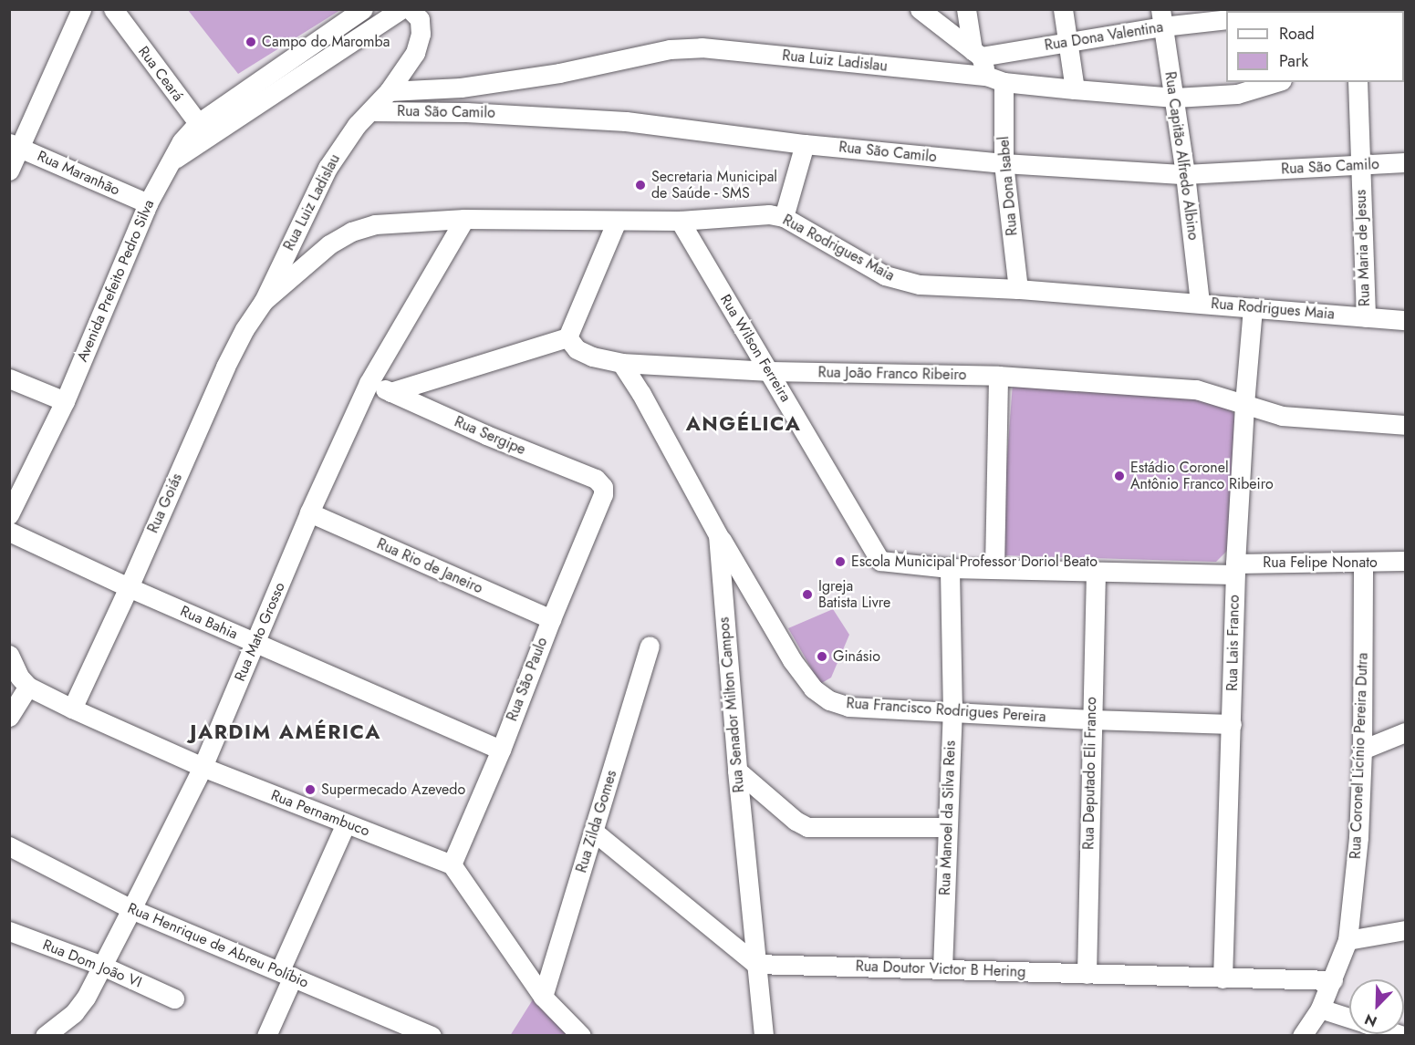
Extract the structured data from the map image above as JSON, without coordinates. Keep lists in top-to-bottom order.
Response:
{
  "streets": {
    "street": [
      "Rua Dona Valentina",
      "Rua Luiz Ladislau",
      "Rua Ceará",
      "Rua São Camilo",
      "Rua Capitão Alfredo Albino",
      "Rua Maranhão",
      "Rua Dona Isabel",
      "Rua Rodrigues Maia",
      "Rua Maria de Jesus",
      "Avenida Prefeito Pedro Silva",
      "Rua Wilson Ferreira",
      "Rua João Franco Ribeiro",
      "Rua Sergipe",
      "Rua Goiás",
      "Rua Felipe Nonato",
      "Rua Rio de Janeiro",
      "Rua Bahia",
      "Rua Mato Grosso",
      "Rua Lais Franco",
      "Rua São Paulo",
      "Rua Senador Milton Campos",
      "Rua Francisco Rodrigues Pereira",
      "Rua Coronel Licínio Pereira Dutra",
      "Rua Deputado Eli Franco",
      "Rua Pernambuco",
      "Rua Manoel da Silva Reis",
      "Rua Zilda Gomes",
      "Rua Henrique de Abreu Políbio",
      "Rua Dom João VI",
      "Rua Doutor Victor B Hering"
    ]
  },
  "crossings": [
    ["Rua Dona Valentina", "Rua Capitão Alfredo Albino"],
    ["Rua Dona Valentina", "Rua Dona Isabel"],
    ["Rua Luiz Ladislau", "Rua São Camilo"],
    ["Rua Luiz Ladislau", "Rua Capitão Alfredo Albino"],
    ["Rua Luiz Ladislau", "Rua Dona Isabel"],
    ["Rua Luiz Ladislau", "Rua Rodrigues Maia"],
    ["Rua Luiz Ladislau", "Rua Goiás"],
    ["Rua Ceará", "Avenida Prefeito Pedro Silva"],
    ["Rua São Camilo", "Rua Capitão Alfredo Albino"],
    ["Rua São Camilo", "Rua Dona Isabel"],
    ["Rua São Camilo", "Rua Maria de Jesus"],
    ["Rua Capitão Alfredo Albino", "Rua Rodrigues Maia"],
    ["Rua Maranhão", "Avenida Prefeito Pedro Silva"],
    ["Rua Dona Isabel", "Rua Rodrigues Maia"],
    ["Rua Rodrigues Maia", "Rua Maria de Jesus"],
    ["Rua Rodrigues Maia", "Rua Wilson Ferreira"],
    ["Rua Rodrigues Maia", "Rua Goiás"],
    ["Rua Rodrigues Maia", "Rua Mato Grosso"],
    ["Rua Rodrigues Maia", "Rua Lais Franco"],
    ["Rua Wilson Ferreira", "Rua João Franco Ribeiro"],
    ["Rua Wilson Ferreira", "Rua Felipe Nonato"],
    ["Rua João Franco Ribeiro", "Rua Lais Franco"],
    ["Rua João Franco Ribeiro", "Rua Senador Milton Campos"],
    ["Rua Sergipe", "Rua Mato Grosso"],
    ["Rua Sergipe", "Rua São Paulo"],
    ["Rua Goiás", "Rua Bahia"],
    ["Rua Goiás", "Rua Pernambuco"],
    ["Rua Felipe Nonato", "Rua Lais Franco"],
    ["Rua Felipe Nonato", "Rua Coronel Licínio Pereira Dutra"],
    ["Rua Felipe Nonato", "Rua Deputado Eli Franco"],
    ["Rua Felipe Nonato", "Rua Manoel da Silva Reis"],
    ["Rua Rio de Janeiro", "Rua Mato Grosso"],
    ["Rua Rio de Janeiro", "Rua São Paulo"],
    ["Rua Bahia", "Rua Mato Grosso"],
    ["Rua Bahia", "Rua São Paulo"],
    ["Rua Mato Grosso", "Rua Pernambuco"],
    ["Rua Mato Grosso", "Rua Henrique de Abreu Políbio"],
    ["Rua Mato Grosso", "Rua Dom João VI"],
    ["Rua Lais Franco", "Rua Francisco Rodrigues Pereira"],
    ["Rua Lais Franco", "Rua Doutor Victor B Hering"],
    ["Rua São Paulo", "Rua Pernambuco"],
    ["Rua Senador Milton Campos", "Rua Francisco Rodrigues Pereira"],
    ["Rua Senador Milton Campos", "Rua Doutor Victor B Hering"],
    ["Rua Francisco Rodrigues Pereira", "Rua Deputado Eli Franco"],
    ["Rua Francisco Rodrigues Pereira", "Rua Manoel da Silva Reis"],
    ["Rua Coronel Licínio Pereira Dutra", "Rua Doutor Victor B Hering"],
    ["Rua Deputado Eli Franco", "Rua Doutor Victor B Hering"],
    ["Rua Manoel da Silva Reis", "Rua Doutor Victor B Hering"]
  ],
  "districts": ["ANGÉLICA", "JARDIM AMÉRICA"],
  "places": [
    "Campo do Maromba",
    "Secretaria Municipal de Saúde - SMS",
    "Estádio Coronel Antônio Franco Ribeiro",
    "Escola Municipal Professor Doriol Beato",
    "Igreja Batista Livre",
    "Ginásio",
    "Supermecado Azevedo"
  ],
  "legend": ["Road", "Park"],
  "north": "bottom left"
}
